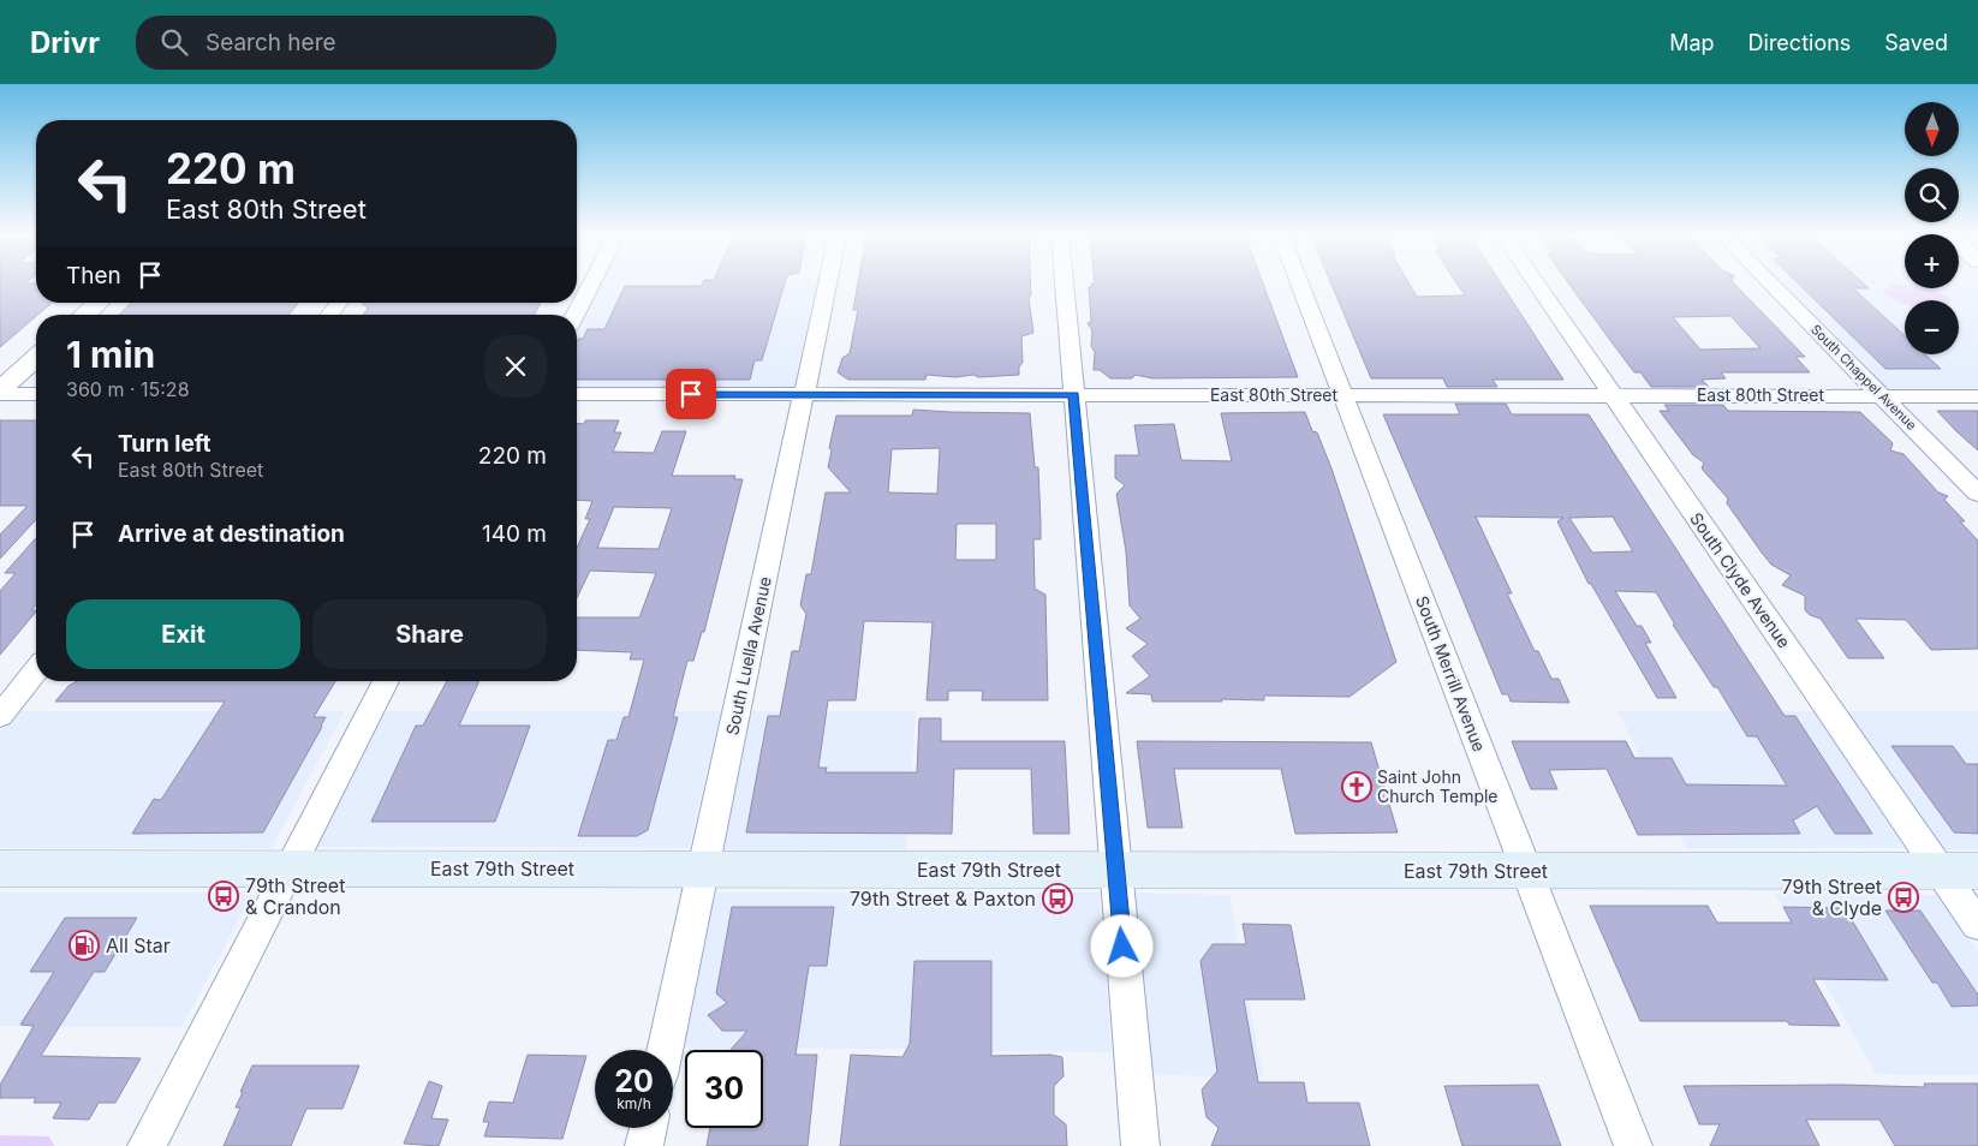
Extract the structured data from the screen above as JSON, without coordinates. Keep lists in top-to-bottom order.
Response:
{
  "streets": {
    "main road": ["East 79th Street"],
    "street": [
      "South Chappel Avenue",
      "East 80th Street",
      "South Clyde Avenue",
      "South Luella Avenue",
      "South Merrill Avenue"
    ]
  },
  "crossings": [
    ["South Chappel Avenue", "East 80th Street"],
    ["East 80th Street", "South Clyde Avenue"],
    ["East 80th Street", "South Luella Avenue"],
    ["East 80th Street", "South Merrill Avenue"],
    ["South Clyde Avenue", "East 79th Street"],
    ["South Luella Avenue", "East 79th Street"],
    ["South Merrill Avenue", "East 79th Street"]
  ],
  "places": {
    "church": ["Saint John Church Temple"],
    "bus stop": ["79th Street & Crandon", "79th Street & Clyde", "79th Street & Paxton"],
    "fuel station": ["All Star"]
  },
  "north": "bottom",
  "page": {
    "header": "Drivr",
    "search": "Search here",
    "nav": ["Map", "Directions", "Saved"],
    "map_buttons": ["+", "−"],
    "turn": ["220 m", "East 80th Street"],
    "then": "Then",
    "heading": ["1 min", "360 m · 15:28"],
    "list": [
      {
        "name": "Turn left",
        "note": "East 80th Street",
        "value": "220 m"
      },
      {
        "name": "Arrive at destination",
        "value": "140 m"
      }
    ],
    "buttons": ["Exit", "Share"],
    "speed": "20 km/h",
    "limit": "30"
  }
}
